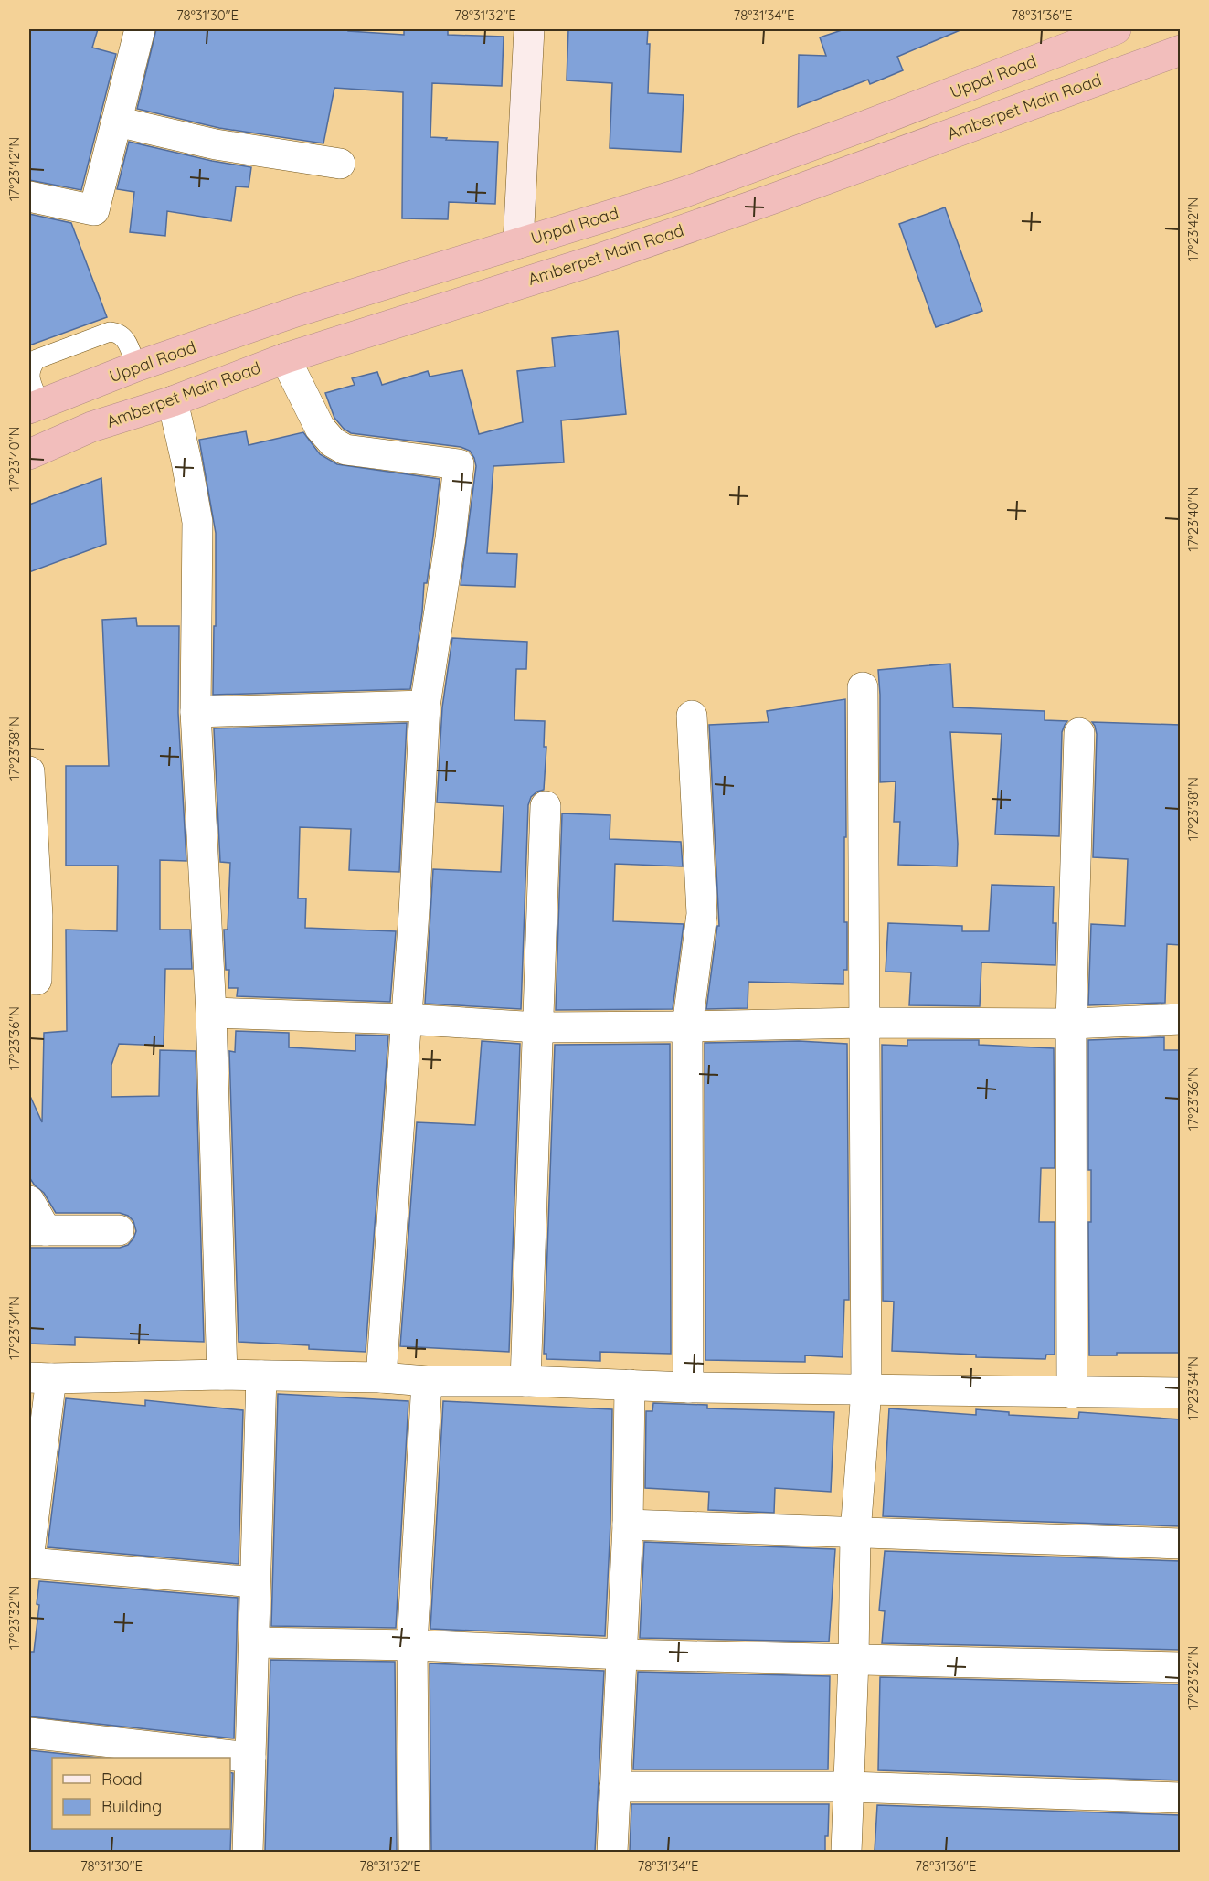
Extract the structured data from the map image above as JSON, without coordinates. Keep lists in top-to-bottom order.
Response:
{
  "streets": {
    "highway": ["Uppal Road", "Amberpet Main Road"]
  },
  "legend": ["Road", "Building"],
  "coordinates": [
    "78°31'30\"E",
    "78°31'32\"E",
    "78°31'34\"E",
    "78°31'36\"E",
    "17°23'42\"N",
    "17°23'40\"N",
    "17°23'38\"N",
    "17°23'36\"N",
    "17°23'34\"N",
    "17°23'32\"N"
  ]
}
